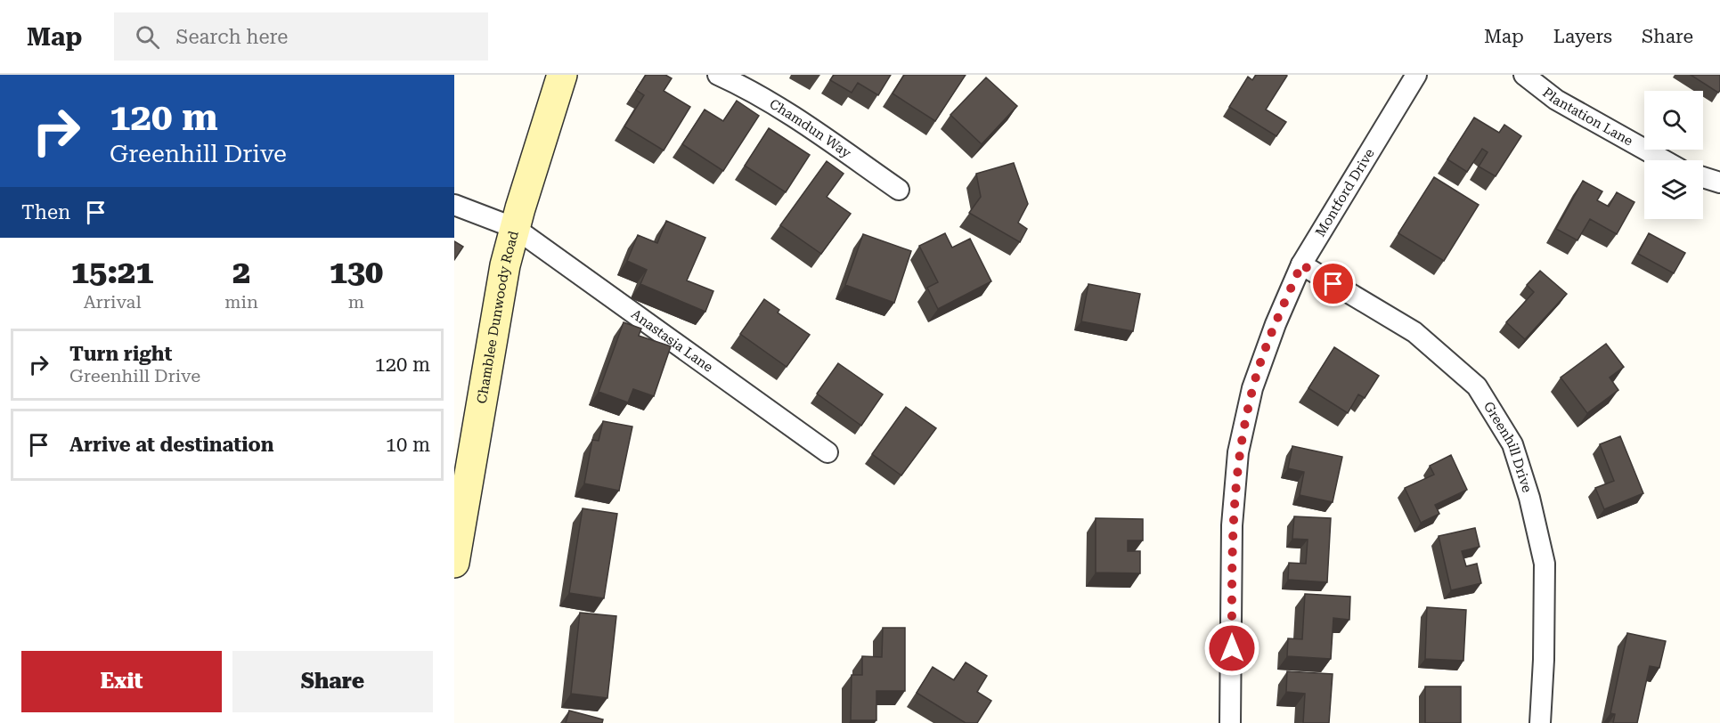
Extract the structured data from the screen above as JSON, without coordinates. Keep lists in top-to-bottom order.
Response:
{
  "streets": {
    "street": [
      "Plantation Lane",
      "Chamdun Way",
      "Montford Drive",
      "Chamblee Dunwoody Road",
      "Anastasia Lane",
      "Greenhill Drive"
    ]
  },
  "crossings": [
    ["Montford Drive", "Greenhill Drive"],
    ["Chamblee Dunwoody Road", "Anastasia Lane"]
  ],
  "page": {
    "header": "Map",
    "search": "Search here",
    "nav": ["Map", "Layers", "Share"],
    "turn": ["120 m", "Greenhill Drive"],
    "then": "Then",
    "eta": [
      "15:21",
      "Arrival",
      "2",
      "min",
      "130",
      "m"
    ],
    "list": [
      {
        "name": "Turn right",
        "note": "Greenhill Drive",
        "value": "120 m"
      },
      {
        "name": "Arrive at destination",
        "value": "10 m"
      }
    ],
    "buttons": ["Exit", "Share"]
  }
}
